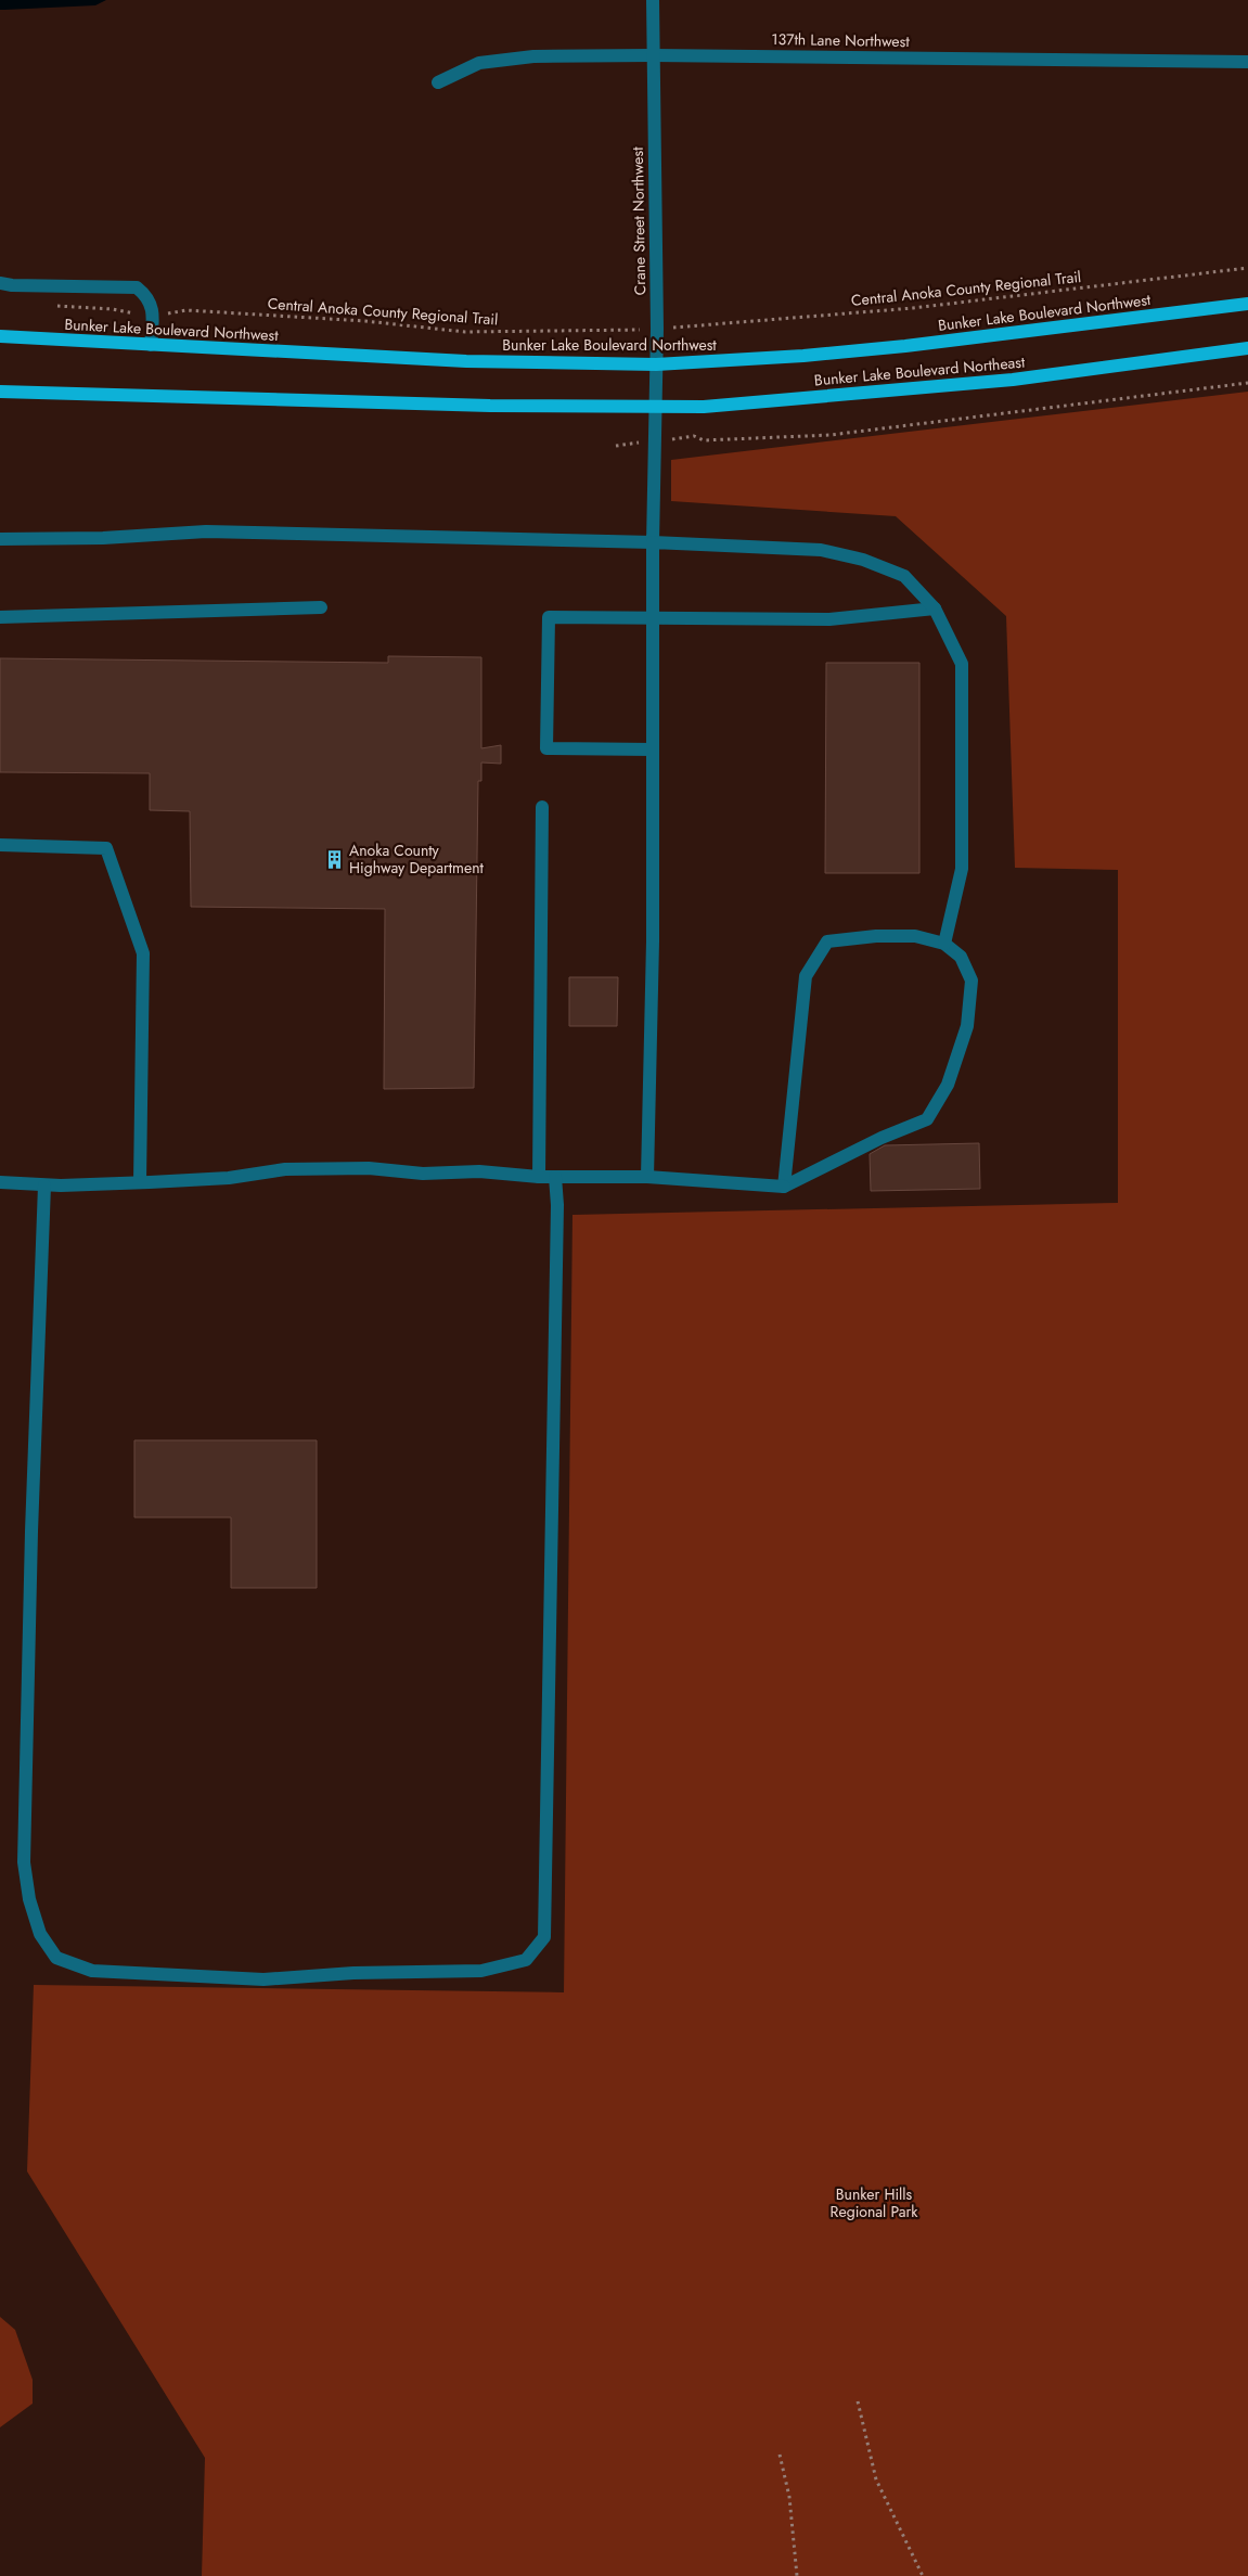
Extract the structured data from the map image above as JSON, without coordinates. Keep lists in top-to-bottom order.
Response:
{
  "streets": {
    "main road": ["Bunker Lake Boulevard Northwest", "Bunker Lake Boulevard Northeast"],
    "street": ["137th Lane Northwest", "Crane Street Northwest"],
    "path": ["Central Anoka County Regional Trail"]
  },
  "crossings": [
    ["137th Lane Northwest", "Crane Street Northwest"],
    ["Crane Street Northwest", "Bunker Lake Boulevard Northwest"],
    ["Crane Street Northwest", "Bunker Lake Boulevard Northeast"]
  ],
  "parks": ["Bunker Hills Regional Park"],
  "places": {
    "building": ["Anoka County Highway Department"]
  }
}
